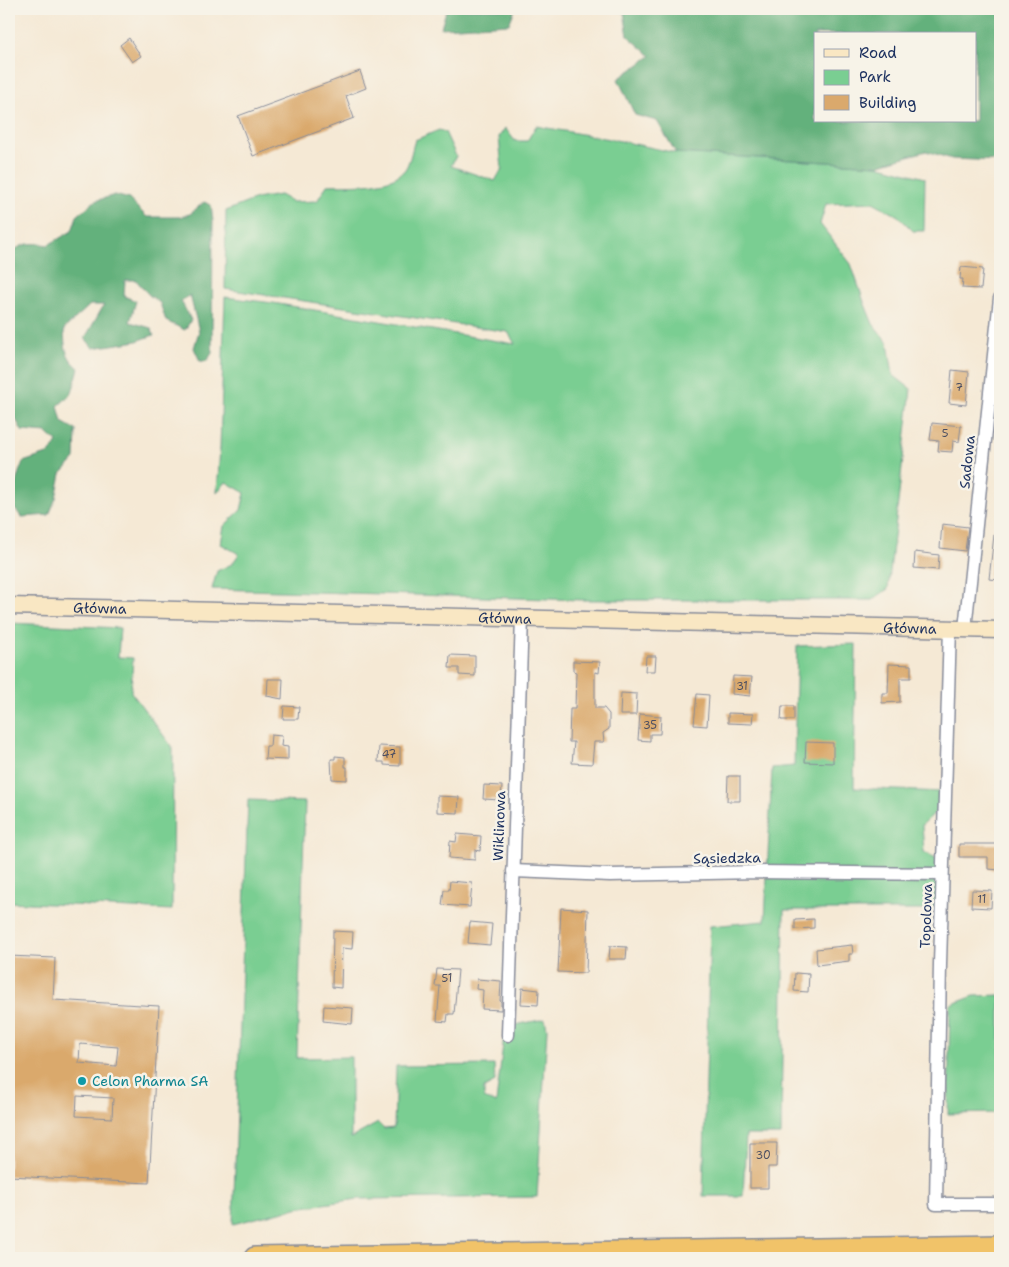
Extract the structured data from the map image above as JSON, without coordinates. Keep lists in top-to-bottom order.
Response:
{
  "streets": {
    "main road": ["Główna"],
    "street": [
      "Sadowa",
      "Wiklinowa",
      "Sąsiedzka",
      "Topolowa"
    ]
  },
  "crossings": [
    ["Sadowa", "Główna"],
    ["Sadowa", "Topolowa"],
    ["Główna", "Wiklinowa"],
    ["Główna", "Topolowa"],
    ["Wiklinowa", "Sąsiedzka"],
    ["Sąsiedzka", "Topolowa"]
  ],
  "places": ["Celon Pharma SA"],
  "house_numbers": [
    "7",
    "5",
    "31",
    "35",
    "47",
    "11",
    "51",
    "30"
  ],
  "legend": ["Road", "Park", "Building"]
}
